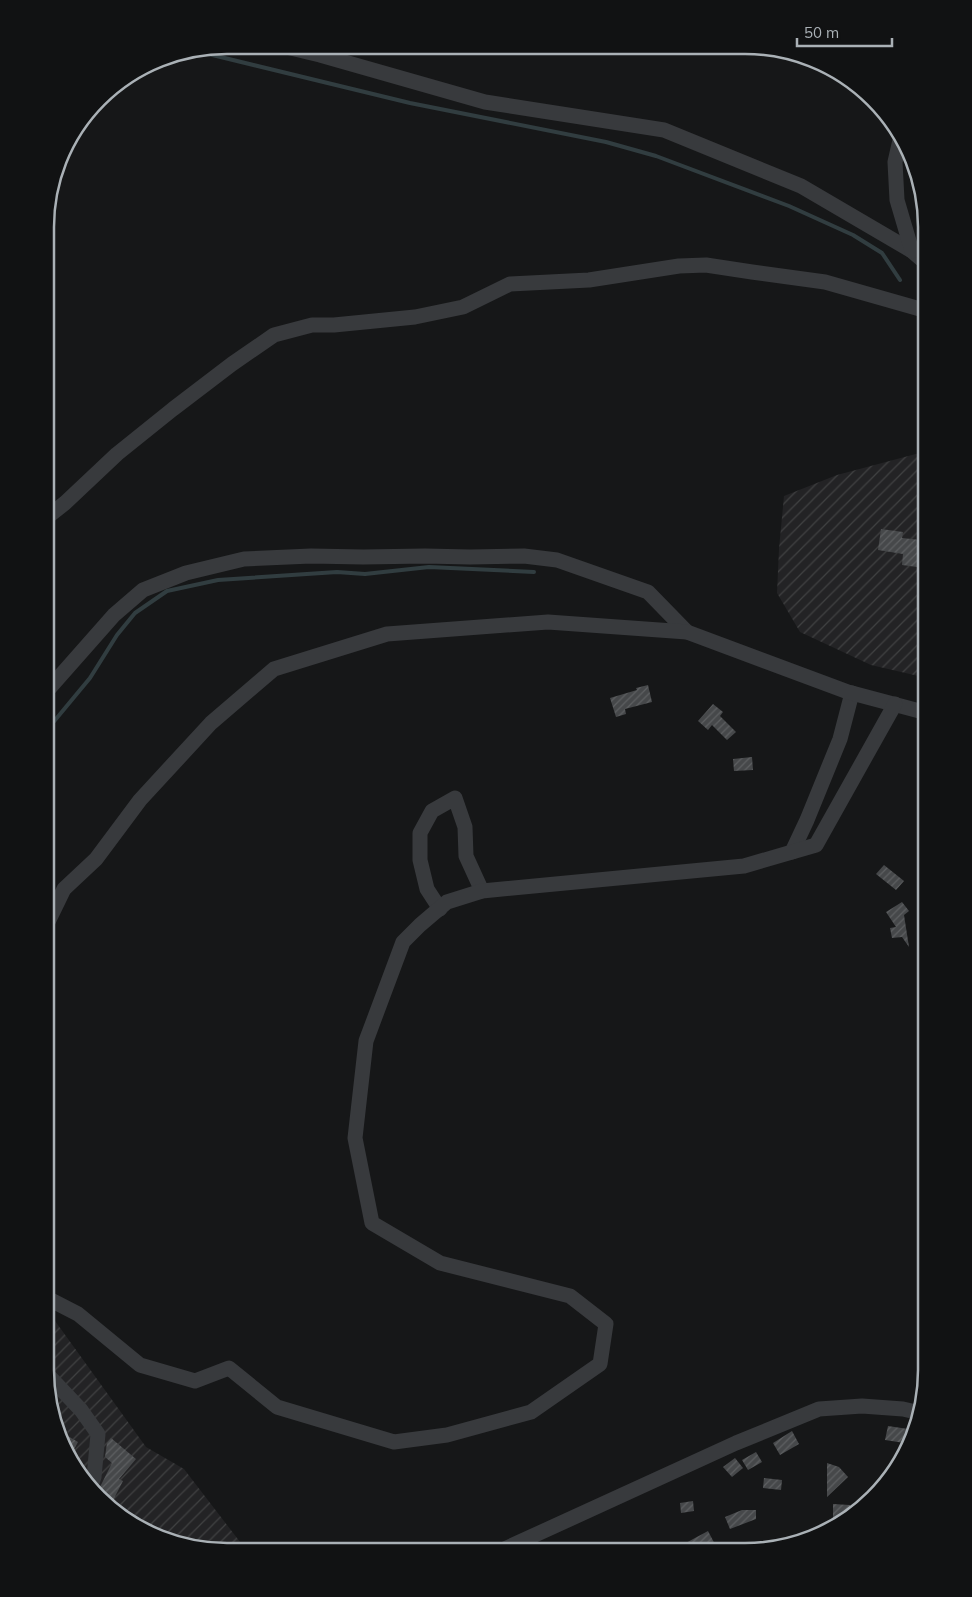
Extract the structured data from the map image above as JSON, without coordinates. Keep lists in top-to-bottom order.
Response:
{
  "scale_bar": "50 m"
}
